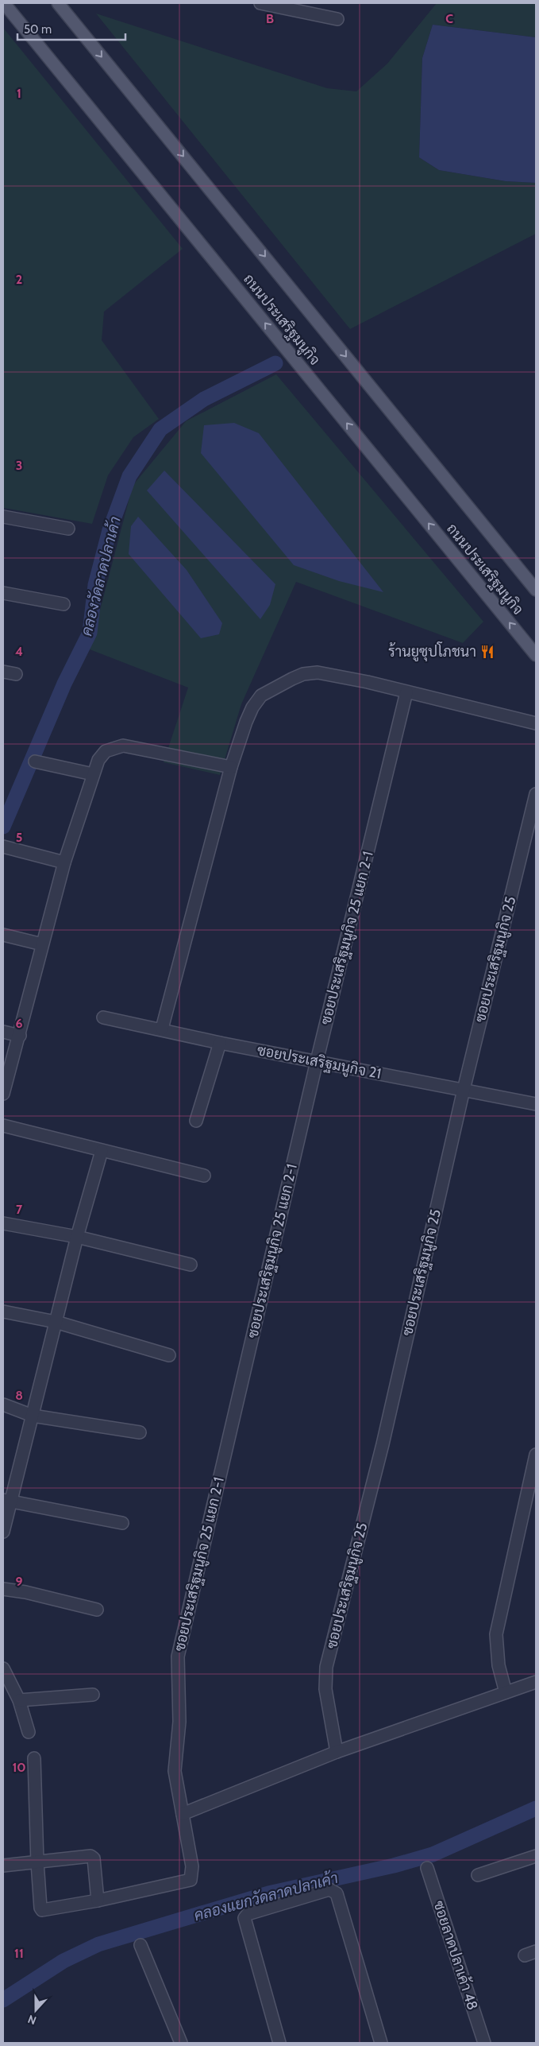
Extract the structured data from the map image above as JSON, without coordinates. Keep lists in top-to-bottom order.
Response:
{
  "streets": {
    "main road": ["ถนนประเสริฐมนูกิจ"],
    "street": [
      "ซอยประเสริฐมนูกิจ 25 แยก 2-1",
      "ซอยประเสริฐมนูกิจ 25",
      "ซอยประเสริฐมนูกิจ 21",
      "ซอยลาดปลาเค้า 48"
    ]
  },
  "crossings": [
    ["ซอยประเสริฐมนูกิจ 25 แยก 2-1", "ซอยประเสริฐมนูกิจ 21"],
    ["ซอยประเสริฐมนูกิจ 25", "ซอยประเสริฐมนูกิจ 21"]
  ],
  "water": ["คลองวัดลาดปลาเค้า", "คลองแยกวัดลาดปลาเค้า"],
  "places": {
    "restaurant": ["ร้านยูซุปโภชนา"]
  },
  "scale_bar": "50 m",
  "north": "bottom",
  "grid": {
    "columns": ["B", "C"],
    "rows": [
      "1",
      "2",
      "3",
      "4",
      "5",
      "6",
      "7",
      "8",
      "9",
      "10",
      "11"
    ]
  }
}
